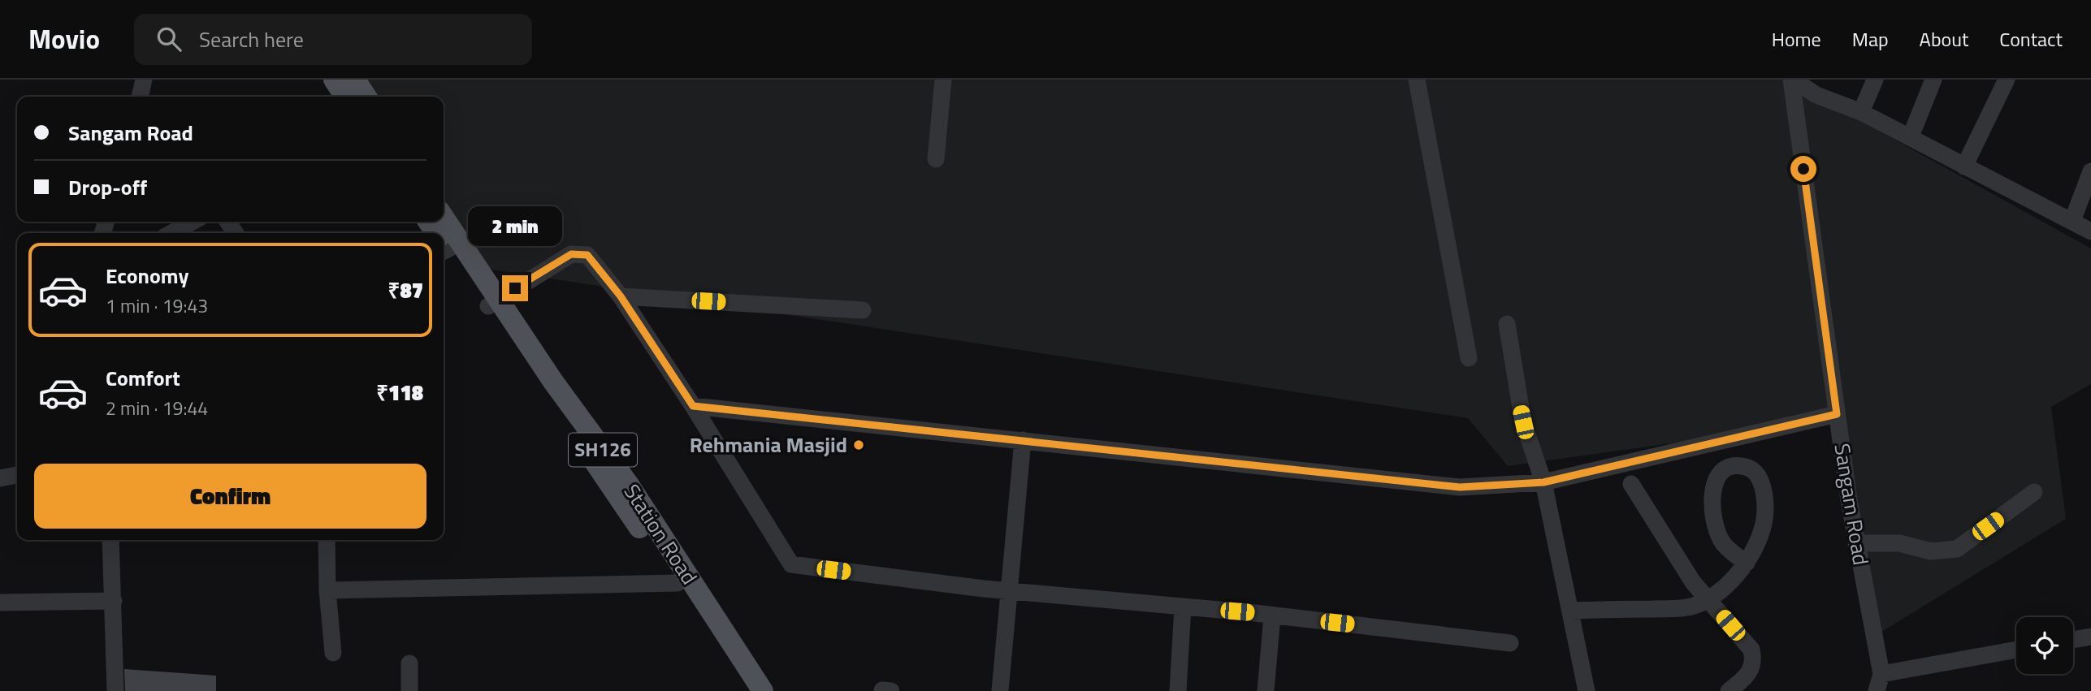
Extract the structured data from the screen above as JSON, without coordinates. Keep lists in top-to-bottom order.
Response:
{
  "streets": {
    "main road": ["SH126", "Station Road"],
    "street": ["Sangam Road"]
  },
  "places": ["Rehmania Masjid"],
  "page": {
    "header": "Movio",
    "search": "Search here",
    "nav": [
      "Home",
      "Map",
      "About",
      "Contact"
    ],
    "banner": ["Sangam Road", "Drop-off"],
    "bubble": "2 min",
    "list": [
      {
        "name": "Economy",
        "note": "1 min · 19:43",
        "value": "₹87"
      },
      {
        "name": "Comfort",
        "note": "2 min · 19:44",
        "value": "₹118"
      }
    ],
    "buttons": "Confirm"
  }
}
